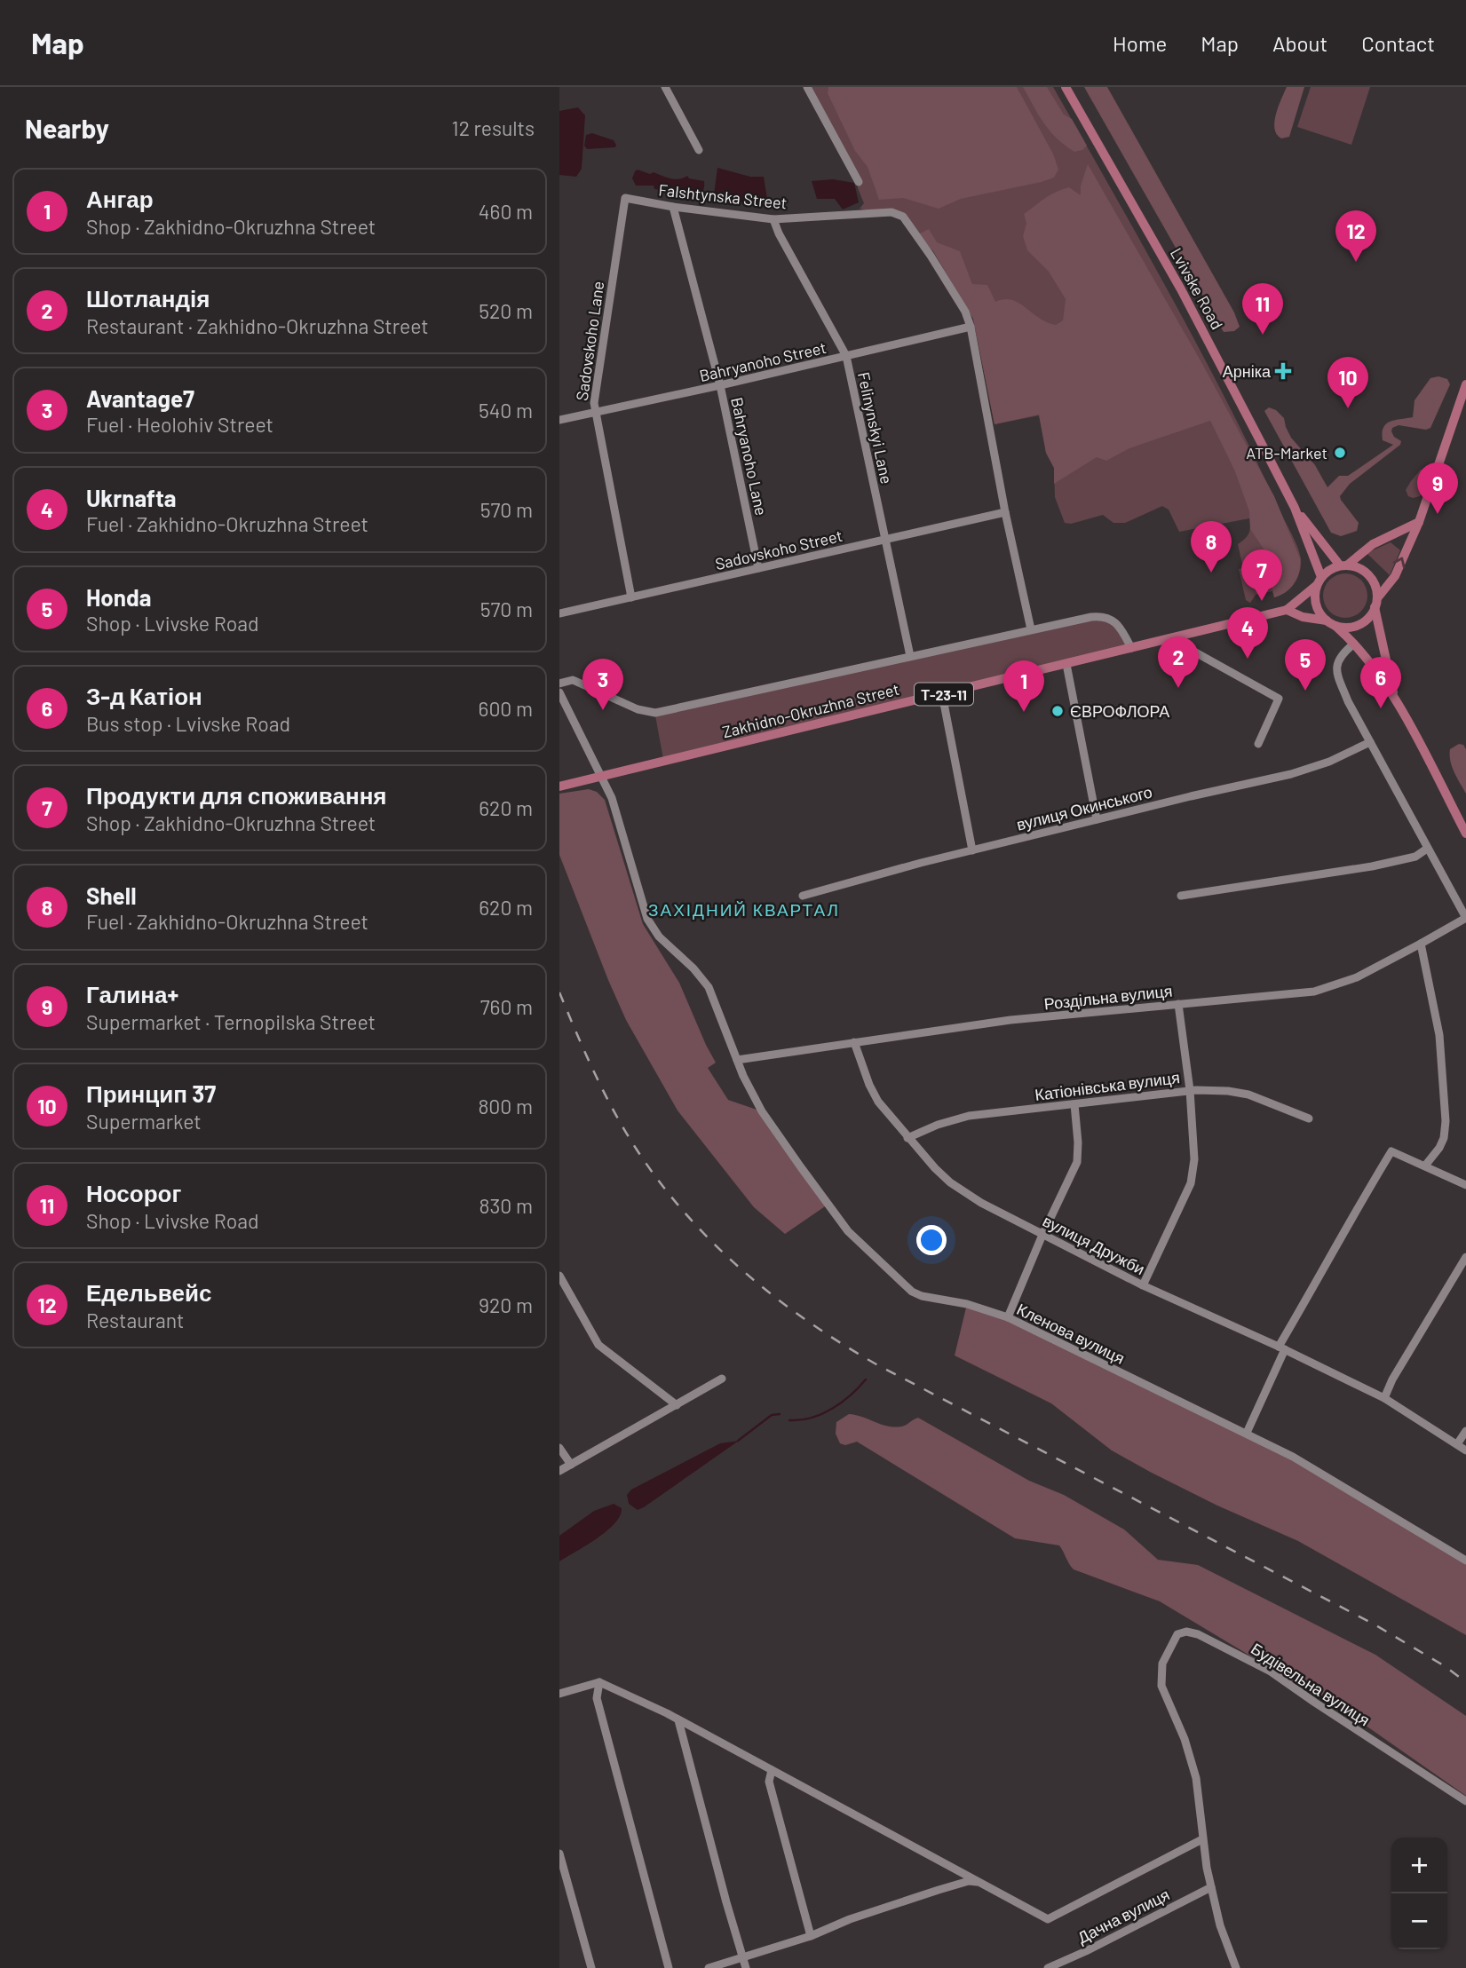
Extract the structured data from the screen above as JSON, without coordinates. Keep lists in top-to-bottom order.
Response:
{
  "streets": {
    "main road": ["Lvivske Road", "Т-23-11", "Zakhidno-Okruzhna Street"],
    "street": [
      "Falshtynska Street",
      "Sadovskoho Lane",
      "Bahryanoho Street",
      "Felinynskyi Lane",
      "Bahryanoho Lane",
      "Sadovskoho Street",
      "вулиця Окинського",
      "Роздільна вулиця",
      "Катіонівська вулиця",
      "вулиця Дружби",
      "Кленова вулиця",
      "Будівельна вулиця",
      "Дачна вулиця"
    ]
  },
  "crossings": [
    ["Falshtynska Street", "Sadovskoho Lane"],
    ["Falshtynska Street", "Bahryanoho Street"],
    ["Falshtynska Street", "Felinynskyi Lane"],
    ["Falshtynska Street", "Bahryanoho Lane"],
    ["Lvivske Road", "Т-23-11"],
    ["Lvivske Road", "Zakhidno-Okruzhna Street"],
    ["Sadovskoho Lane", "Bahryanoho Street"],
    ["Sadovskoho Lane", "Sadovskoho Street"],
    ["Bahryanoho Street", "Felinynskyi Lane"],
    ["Bahryanoho Street", "Bahryanoho Lane"],
    ["Felinynskyi Lane", "Sadovskoho Street"],
    ["Bahryanoho Lane", "Sadovskoho Street"],
    ["Т-23-11", "Zakhidno-Okruzhna Street"],
    ["Zakhidno-Okruzhna Street", "Кленова вулиця"],
    ["Роздільна вулиця", "вулиця Дружби"],
    ["Роздільна вулиця", "Кленова вулиця"],
    ["Катіонівська вулиця", "вулиця Дружби"],
    ["Будівельна вулиця", "Дачна вулиця"]
  ],
  "districts": ["ЗАХІДНИЙ КВАРТАЛ"],
  "places": {
    "health": ["Арніка"],
    "other": ["ATB-Market", "ЄВРОФЛОРА"]
  },
  "page": {
    "header": "Map",
    "nav": [
      "Home",
      "Map",
      "About",
      "Contact"
    ],
    "heading": ["Nearby", "12 results"],
    "list": [
      {
        "mark": "1",
        "name": "Ангар",
        "note": "Shop · Zakhidno-Okruzhna Street",
        "value": "460 m"
      },
      {
        "mark": "2",
        "name": "Шотландія",
        "note": "Restaurant · Zakhidno-Okruzhna Street",
        "value": "520 m"
      },
      {
        "mark": "3",
        "name": "Avantage7",
        "note": "Fuel · Heolohiv Street",
        "value": "540 m"
      },
      {
        "mark": "4",
        "name": "Ukrnafta",
        "note": "Fuel · Zakhidno-Okruzhna Street",
        "value": "570 m"
      },
      {
        "mark": "5",
        "name": "Honda",
        "note": "Shop · Lvivske Road",
        "value": "570 m"
      },
      {
        "mark": "6",
        "name": "З-д Катіон",
        "note": "Bus stop · Lvivske Road",
        "value": "600 m"
      },
      {
        "mark": "7",
        "name": "Продукти для споживання",
        "note": "Shop · Zakhidno-Okruzhna Street",
        "value": "620 m"
      },
      {
        "mark": "8",
        "name": "Shell",
        "note": "Fuel · Zakhidno-Okruzhna Street",
        "value": "620 m"
      },
      {
        "mark": "9",
        "name": "Галина+",
        "note": "Supermarket · Ternopilska Street",
        "value": "760 m"
      },
      {
        "mark": "10",
        "name": "Принцип 37",
        "note": "Supermarket",
        "value": "800 m"
      },
      {
        "mark": "11",
        "name": "Носорог",
        "note": "Shop · Lvivske Road",
        "value": "830 m"
      },
      {
        "mark": "12",
        "name": "Едельвейс",
        "note": "Restaurant",
        "value": "920 m"
      }
    ],
    "pins": [
      "12",
      "11",
      "10",
      "9",
      "8",
      "7",
      "4",
      "2",
      "5",
      "6",
      "3",
      "1"
    ],
    "map_buttons": ["+", "−"]
  }
}
